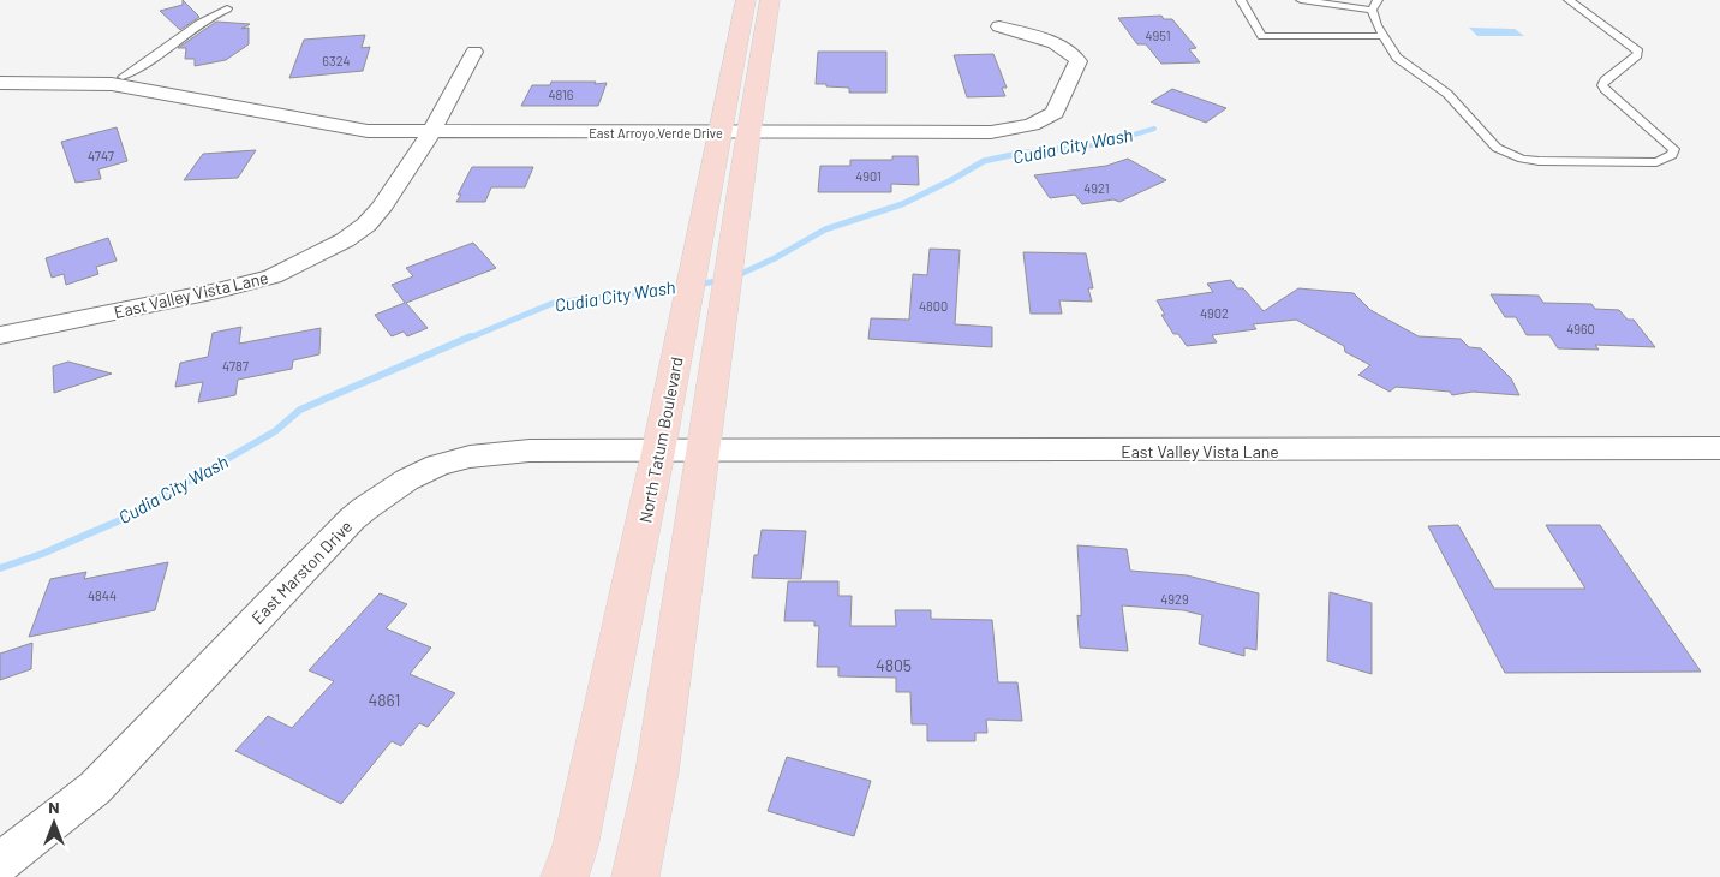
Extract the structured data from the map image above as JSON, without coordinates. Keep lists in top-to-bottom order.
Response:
{
  "streets": {
    "main road": ["North Tatum Boulevard"],
    "street": ["East Arroyo Verde Drive", "East Valley Vista Lane", "East Marston Drive"]
  },
  "crossings": [
    ["East Arroyo Verde Drive", "East Valley Vista Lane"],
    ["East Arroyo Verde Drive", "North Tatum Boulevard"],
    ["East Valley Vista Lane", "North Tatum Boulevard"],
    ["East Valley Vista Lane", "East Marston Drive"],
    ["North Tatum Boulevard", "East Marston Drive"]
  ],
  "water": ["Cudia City Wash"],
  "house_numbers": [
    "4951",
    "6324",
    "4816",
    "4747",
    "4901",
    "4921",
    "4800",
    "4902",
    "4960",
    "4787",
    "4844",
    "4929",
    "4805",
    "4861"
  ],
  "north": "top"
}
